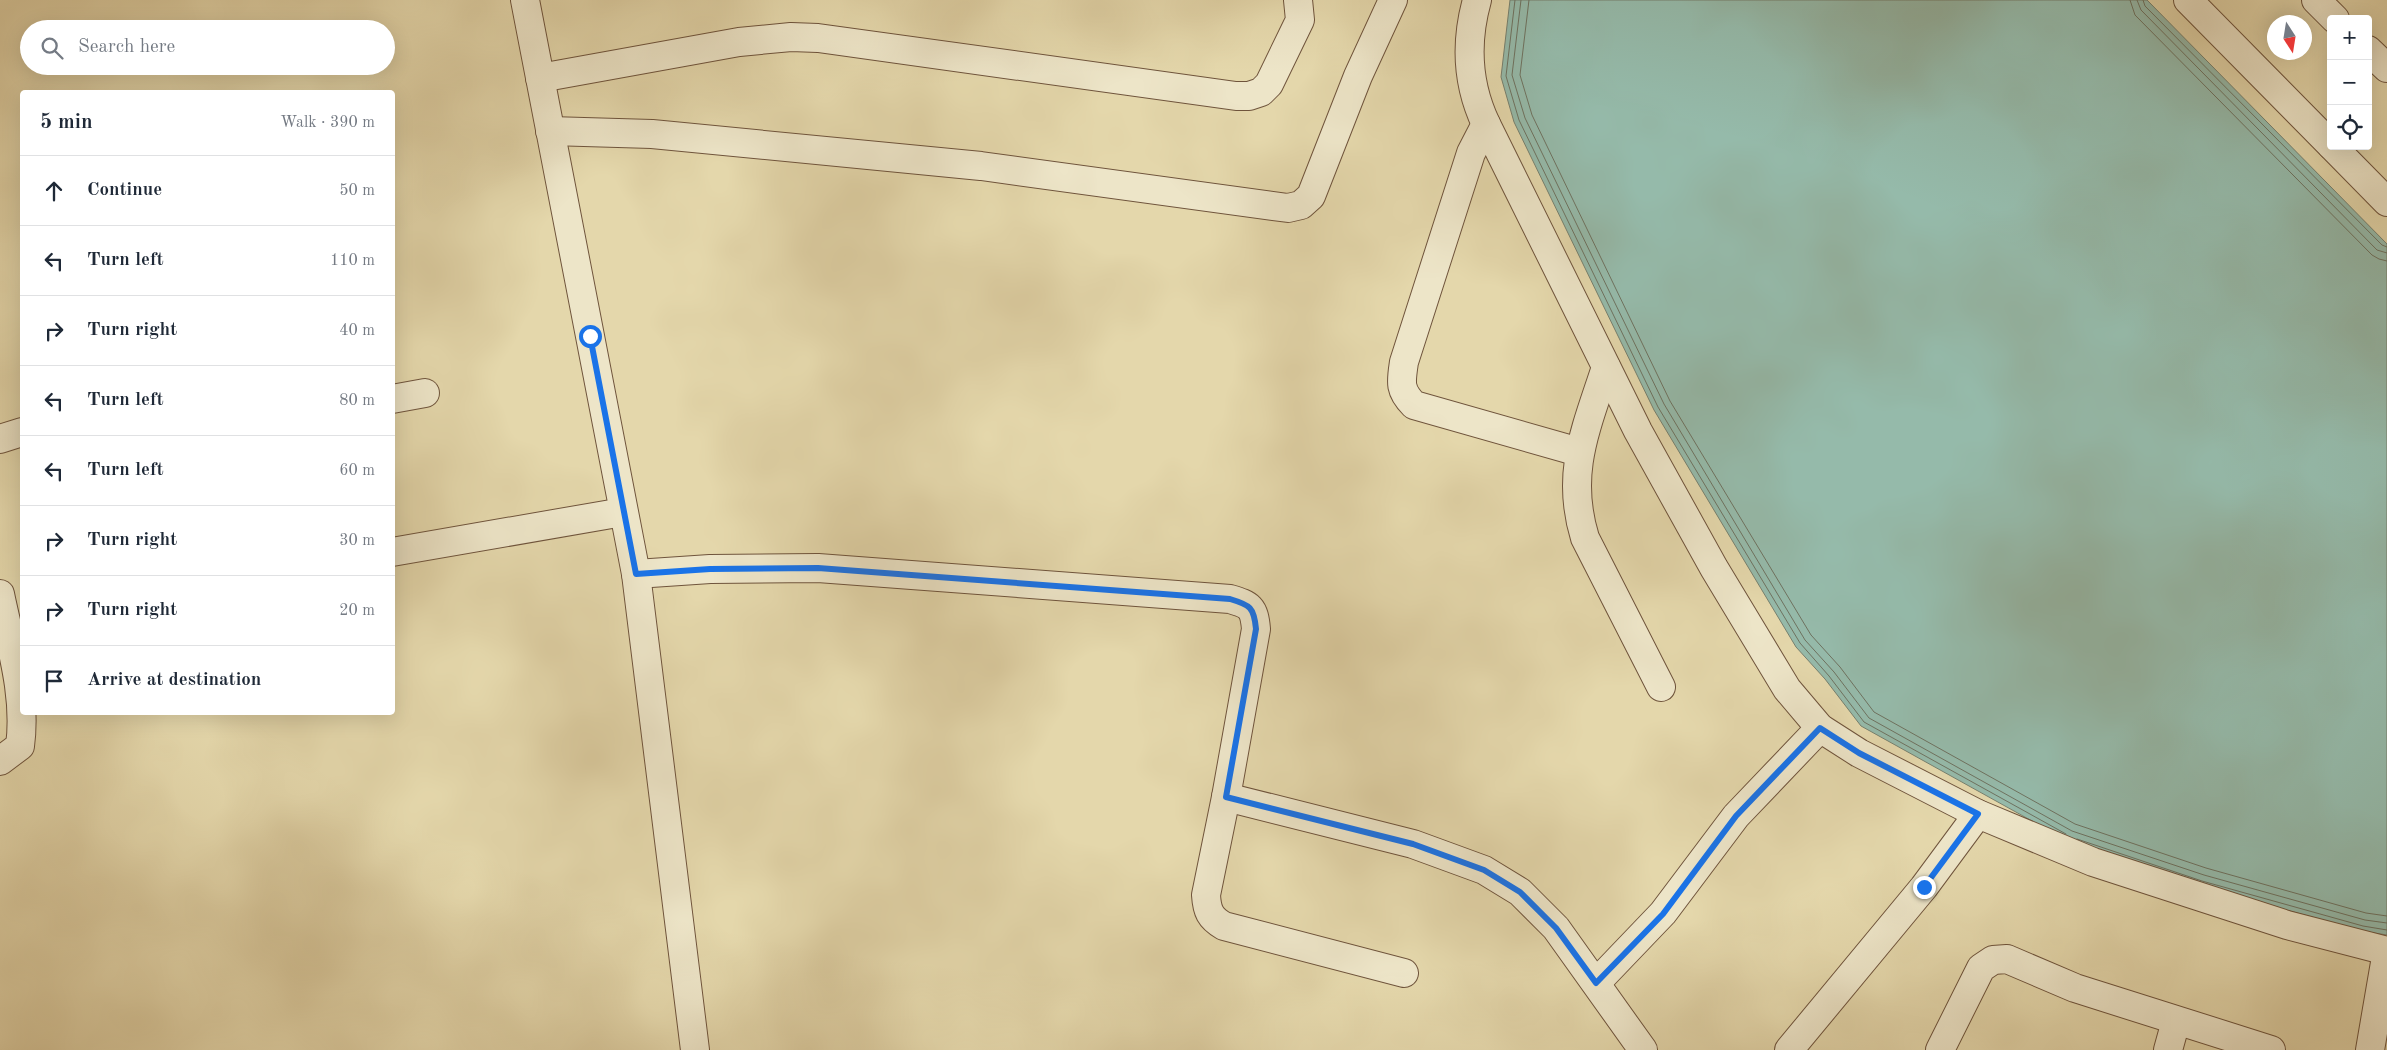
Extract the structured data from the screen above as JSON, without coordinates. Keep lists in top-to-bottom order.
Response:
{
  "north": "bottom",
  "page": {
    "map_buttons": ["+", "−"],
    "search": "Search here",
    "heading": ["5 min", "Walk · 390 m"],
    "list": [
      ["Continue", "50 m"],
      ["Turn left", "110 m"],
      ["Turn right", "40 m"],
      ["Turn left", "80 m"],
      ["Turn left", "60 m"],
      ["Turn right", "30 m"],
      ["Turn right", "20 m"],
      "Arrive at destination"
    ]
  }
}
